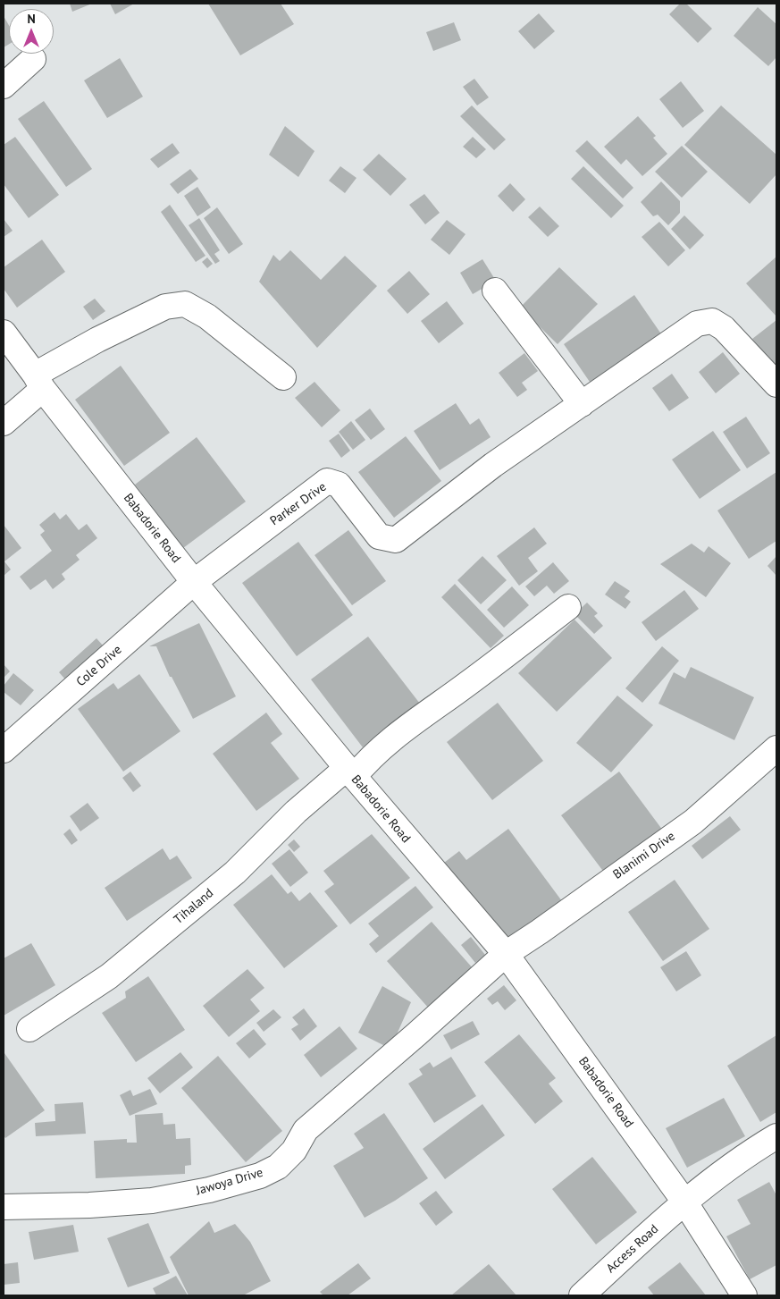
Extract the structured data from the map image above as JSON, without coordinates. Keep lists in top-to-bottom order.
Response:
{
  "streets": {
    "street": [
      "Parker Drive",
      "Babadorie Road",
      "Cole Drive",
      "Blanimi Drive",
      "Tihaland",
      "Jawoya Drive",
      "Access Road"
    ]
  },
  "crossings": [
    ["Parker Drive", "Babadorie Road"],
    ["Parker Drive", "Cole Drive"],
    ["Babadorie Road", "Cole Drive"],
    ["Babadorie Road", "Blanimi Drive"],
    ["Babadorie Road", "Tihaland"],
    ["Babadorie Road", "Jawoya Drive"],
    ["Babadorie Road", "Access Road"],
    ["Blanimi Drive", "Jawoya Drive"]
  ],
  "north": "top"
}
